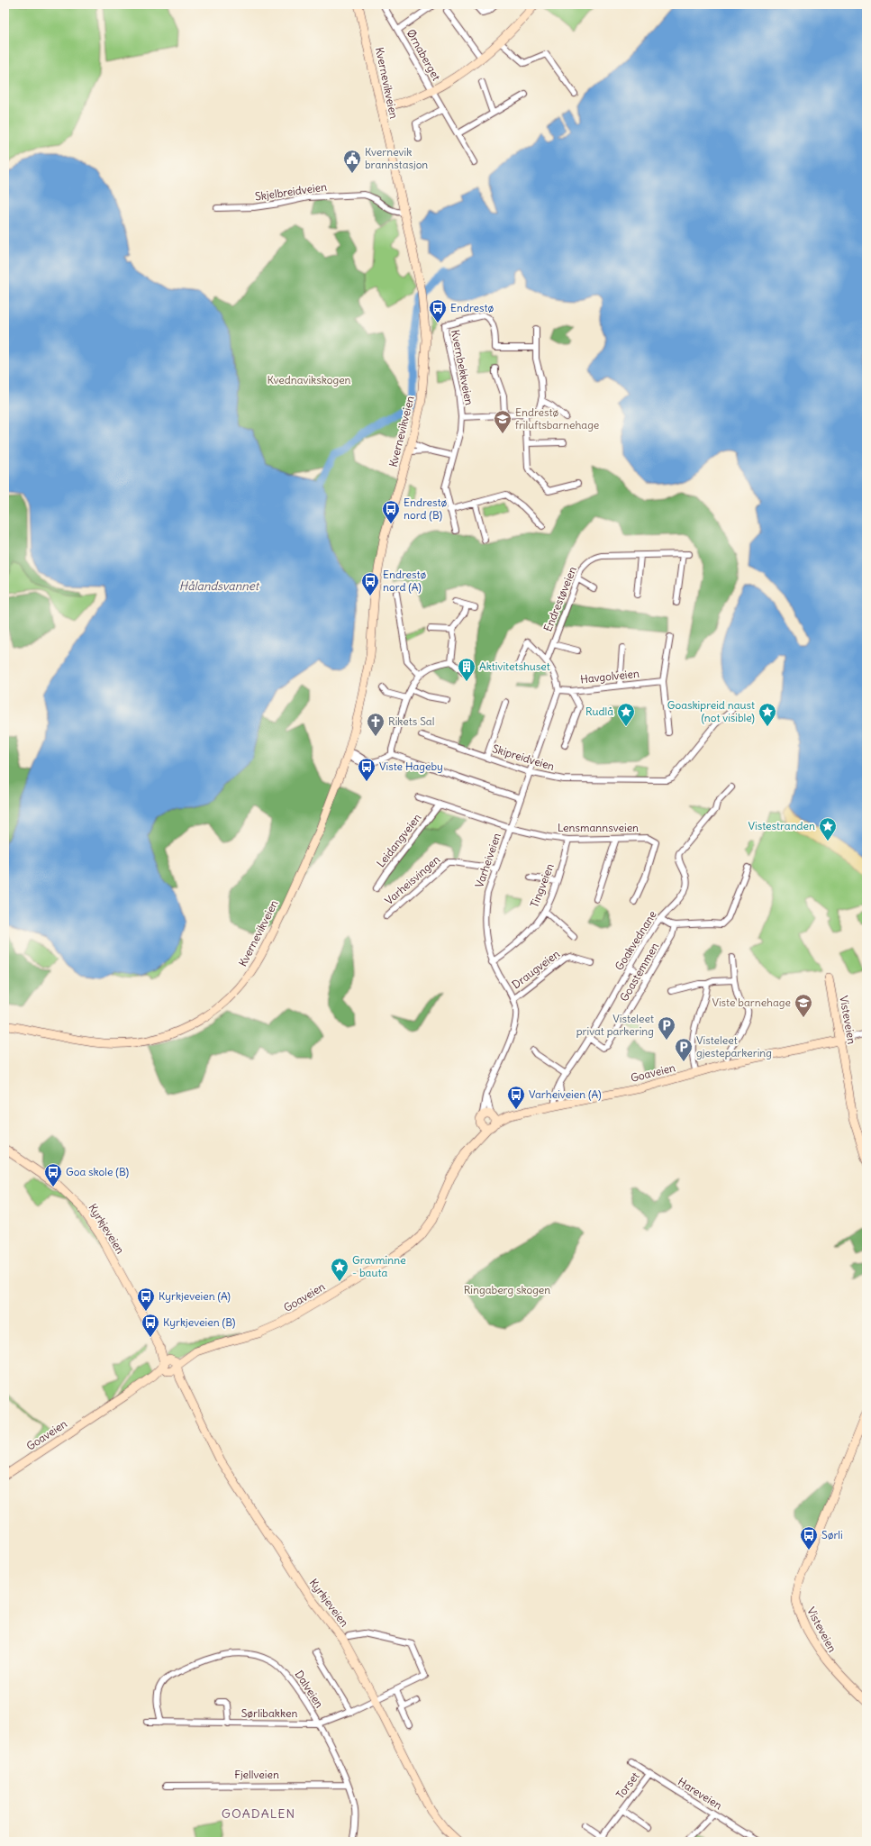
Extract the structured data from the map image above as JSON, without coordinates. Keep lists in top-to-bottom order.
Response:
{
  "streets": {
    "main road": [
      "Kvernevikveien",
      "Visteveien",
      "Goaveien",
      "Kyrkjeveien"
    ],
    "street": [
      "Ørnaberget",
      "Skjelbreidveien",
      "Kvernbekkveien",
      "Endrestøveien",
      "Havgolveien",
      "Skipreidveien",
      "Lensmannsveien",
      "Leidangveien",
      "Varheiveien",
      "Varheisvingen",
      "Tingveien",
      "Goakvednane",
      "Draugveien",
      "Goastemmen",
      "Dalveien",
      "Sørlibakken",
      "Fjellveien",
      "Torset",
      "Hareveien"
    ]
  },
  "crossings": [
    ["Kvernevikveien", "Skjelbreidveien"],
    ["Havgolveien", "Varheiveien"],
    ["Skipreidveien", "Varheiveien"],
    ["Lensmannsveien", "Leidangveien"],
    ["Lensmannsveien", "Varheiveien"],
    ["Lensmannsveien", "Tingveien"],
    ["Varheiveien", "Varheisvingen"],
    ["Varheiveien", "Tingveien"],
    ["Varheiveien", "Draugveien"],
    ["Varheiveien", "Goaveien"],
    ["Goakvednane", "Goastemmen"],
    ["Goakvednane", "Goaveien"],
    ["Visteveien", "Goaveien"],
    ["Goaveien", "Kyrkjeveien"],
    ["Kyrkjeveien", "Sørlibakken"],
    ["Dalveien", "Sørlibakken"],
    ["Dalveien", "Fjellveien"],
    ["Torset", "Hareveien"]
  ],
  "districts": ["GOADALEN"],
  "water": ["Hålandsvannet"],
  "parks": ["Kvednavikskogen", "Ringaberg skogen"],
  "places": {
    "public building": ["Kvernevik brannstasjon"],
    "bus stop": [
      "Endrestø",
      "Endrestø nord (B)",
      "Endrestø nord (A)",
      "Viste Hageby",
      "Varheiveien (A)",
      "Goa skole (B)",
      "Kyrkjeveien (A)",
      "Kyrkjeveien (B)",
      "Sørli"
    ],
    "school or university": ["Endrestø friluftsbarnehage", "Viste barnehage"],
    "building": ["Aktivitetshuset"],
    "place": [
      "Rudlå",
      "Goaskipreid naust (not visible)",
      "Vistestranden",
      "Gravminne - bauta"
    ],
    "church": ["Rikets Sal"],
    "parking": ["Visteleet privat parkering", "Visteleet gjesteparkering"]
  }
}
